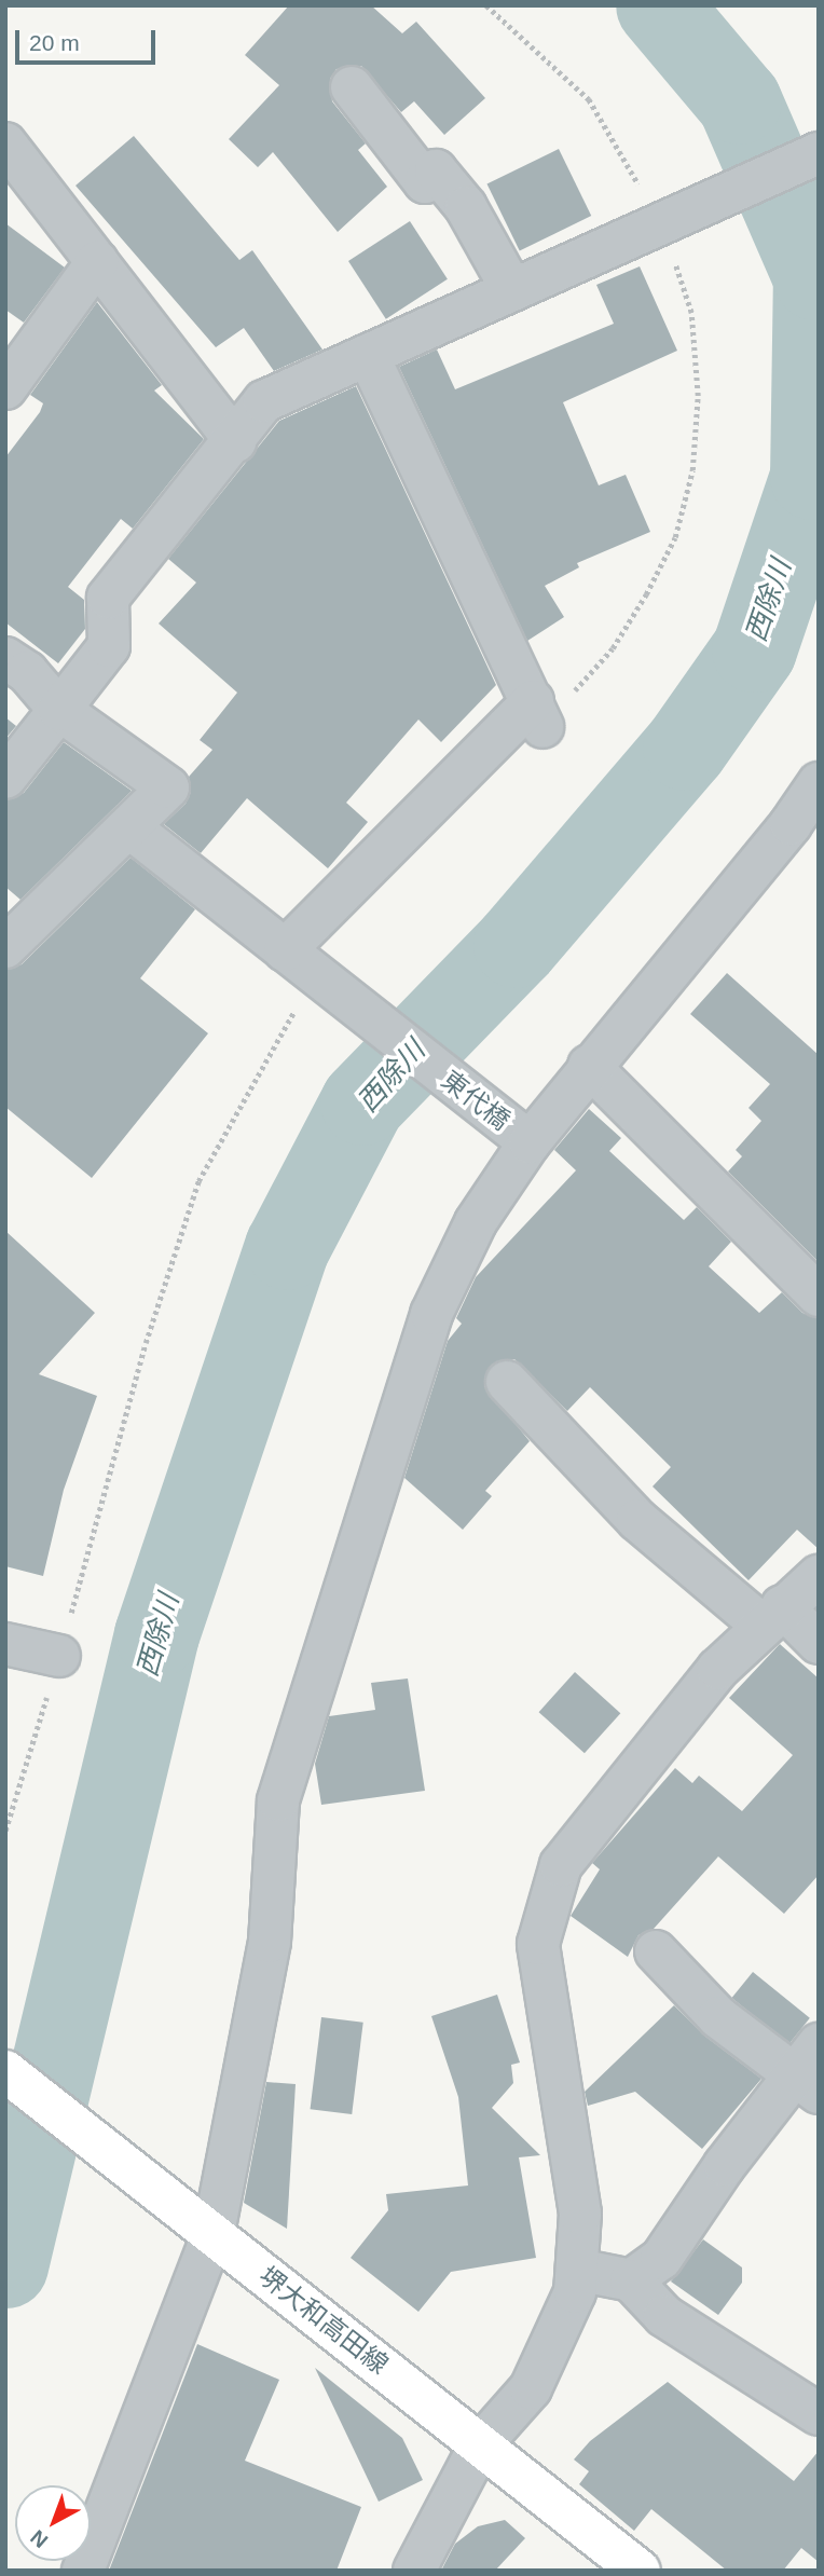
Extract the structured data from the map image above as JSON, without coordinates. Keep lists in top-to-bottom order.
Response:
{
  "streets": {
    "main road": ["堺大和高田線"],
    "street": ["東代橋"]
  },
  "water": ["西除川"],
  "scale_bar": "20 m",
  "north": "bottom left"
}
